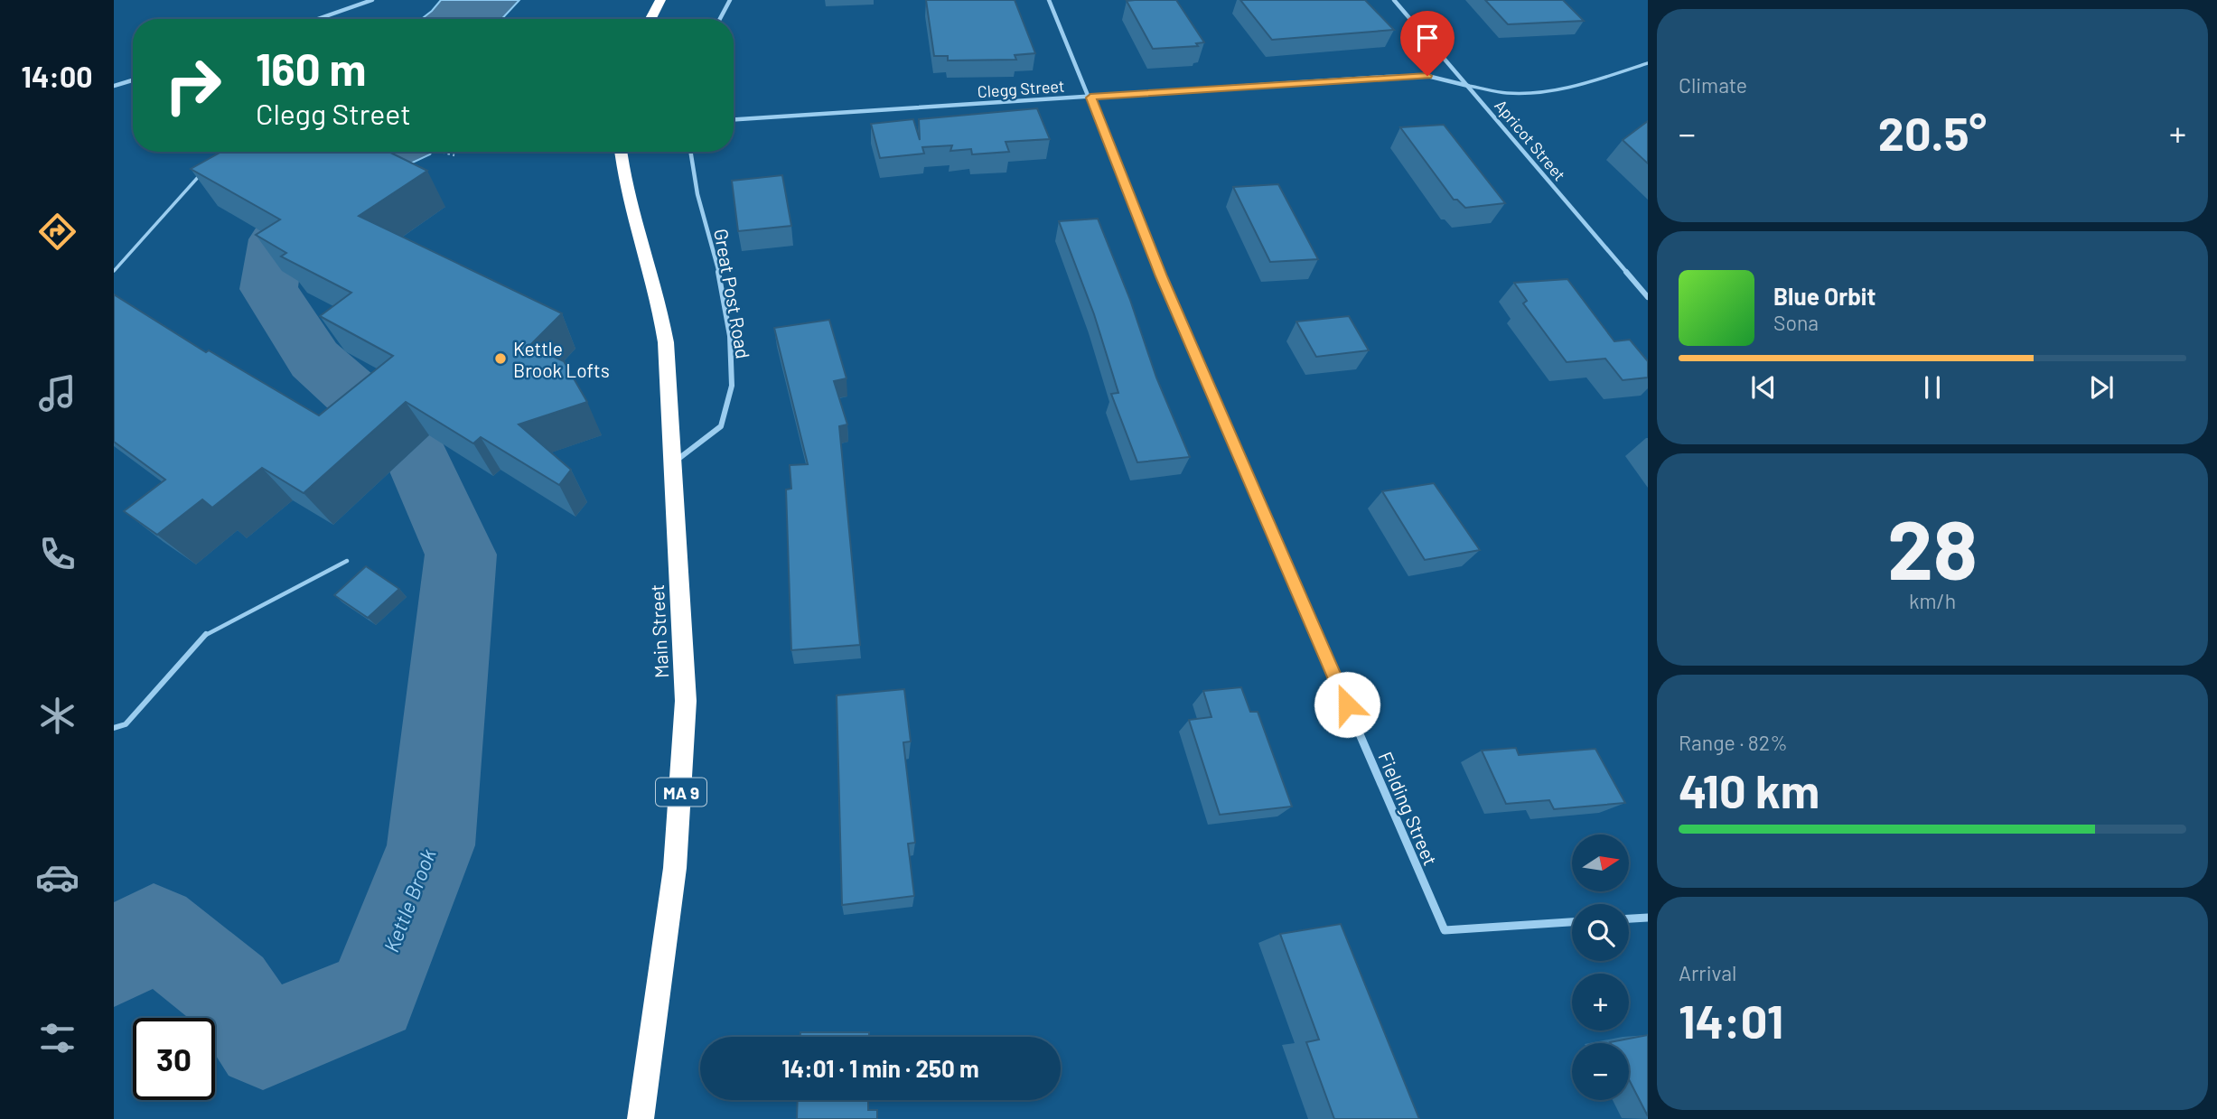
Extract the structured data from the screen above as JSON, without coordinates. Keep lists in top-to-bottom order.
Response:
{
  "streets": {
    "highway": ["Main Street", "MA 9"],
    "street": [
      "Clegg Street",
      "Apricot Street",
      "Great Post Road",
      "Fielding Street"
    ]
  },
  "crossings": [
    ["Clegg Street", "Apricot Street"],
    ["Clegg Street", "Fielding Street"],
    ["Great Post Road", "Main Street"]
  ],
  "water": ["Kettle Brook"],
  "places": ["Kettle Brook Lofts"],
  "north": "right",
  "page": {
    "tabs": "14:00",
    "tile": [
      "Climate",
      ["28", "km/h"],
      ["Range · 82%", "410 km"],
      ["Arrival", "14:01"]
    ],
    "turn": ["160 m", "Clegg Street"],
    "heat": ["−", "20.5°", "+"],
    "song": ["Blue Orbit", "Sona"],
    "map_buttons": ["+", "−"],
    "limit": "30",
    "trip": "14:01 · 1 min · 250 m"
  }
}
